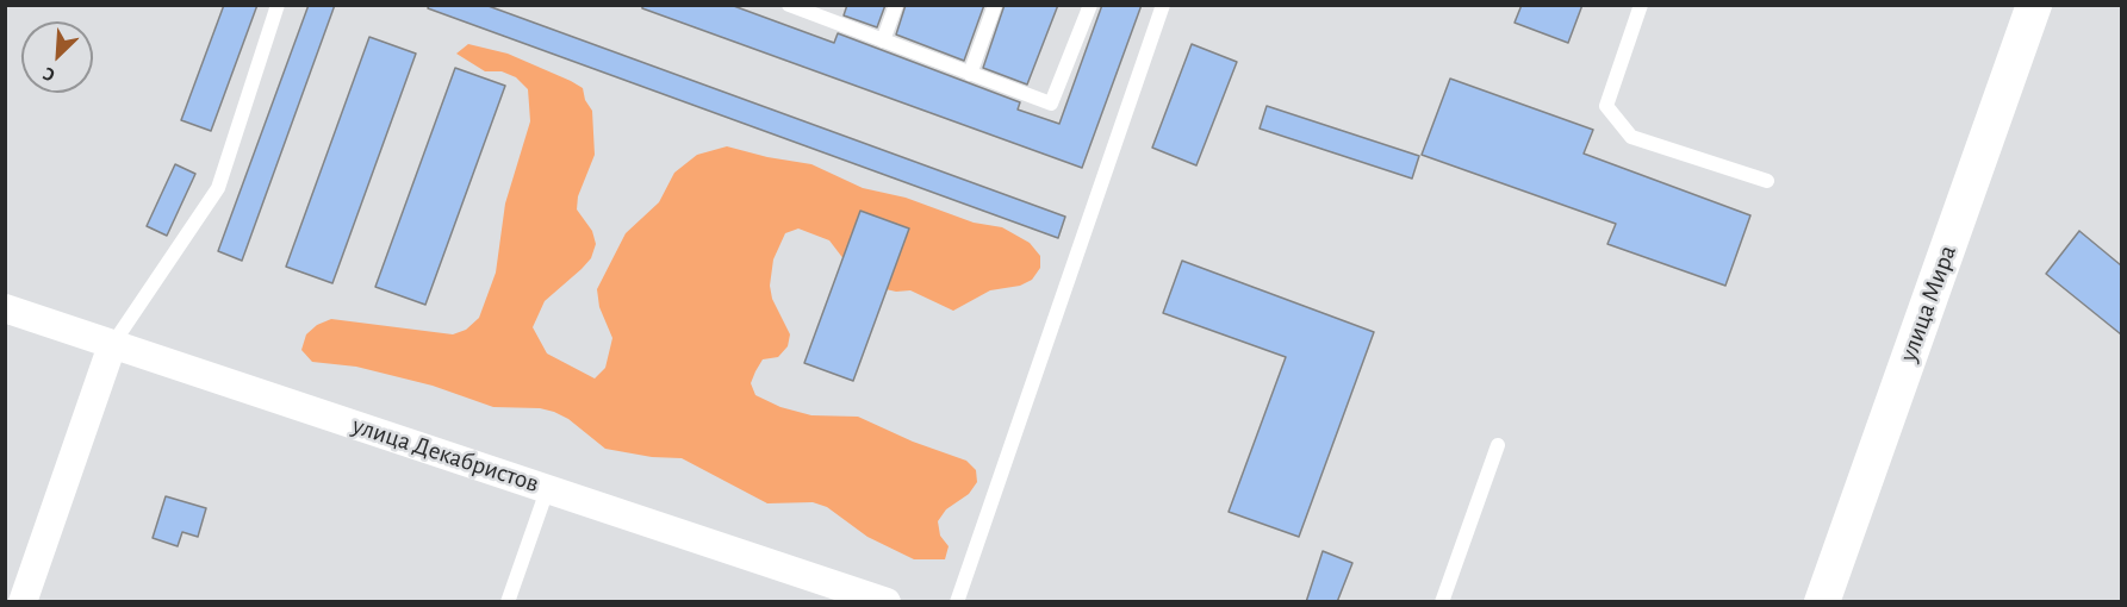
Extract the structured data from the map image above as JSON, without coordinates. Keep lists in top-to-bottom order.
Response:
{
  "streets": {
    "street": ["улица Мира", "улица Декабристов"]
  },
  "north": "bottom left"
}
